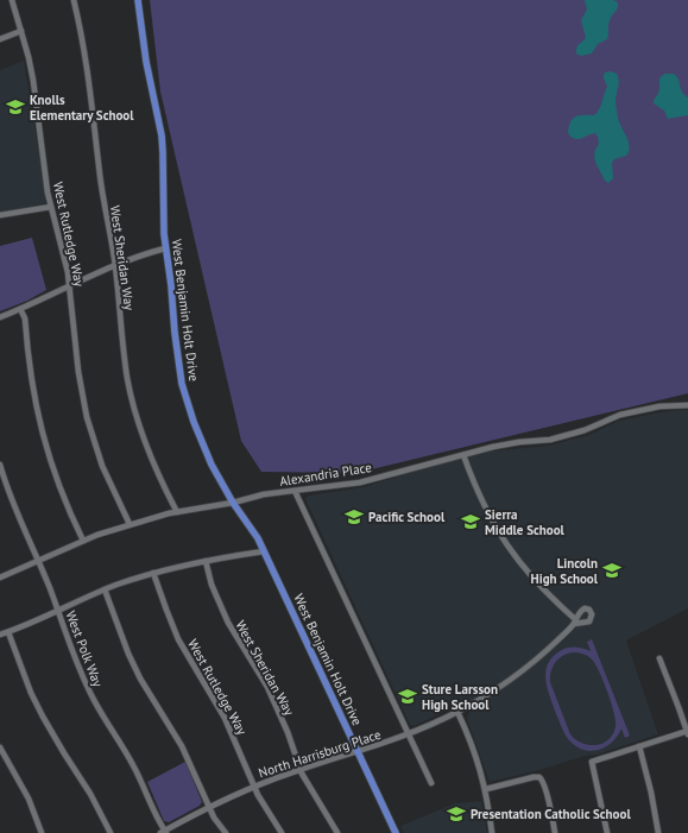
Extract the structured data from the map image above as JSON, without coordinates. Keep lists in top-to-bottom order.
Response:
{
  "streets": {
    "main road": ["West Benjamin Holt Drive"],
    "street": [
      "West Rutledge Way",
      "West Sheridan Way",
      "Alexandria Place",
      "West Polk Way",
      "North Harrisburg Place"
    ]
  },
  "crossings": [
    ["West Rutledge Way", "Alexandria Place"],
    ["West Rutledge Way", "North Harrisburg Place"],
    ["West Sheridan Way", "Alexandria Place"],
    ["West Sheridan Way", "North Harrisburg Place"],
    ["West Benjamin Holt Drive", "Alexandria Place"],
    ["West Benjamin Holt Drive", "North Harrisburg Place"],
    ["Alexandria Place", "West Polk Way"],
    ["Alexandria Place", "North Harrisburg Place"],
    ["West Polk Way", "North Harrisburg Place"]
  ],
  "places": {
    "school or university": [
      "Knolls Elementary School",
      "Pacific School",
      "Sierra Middle School",
      "Lincoln High School",
      "Sture Larsson High School",
      "Presentation Catholic School"
    ]
  }
}
